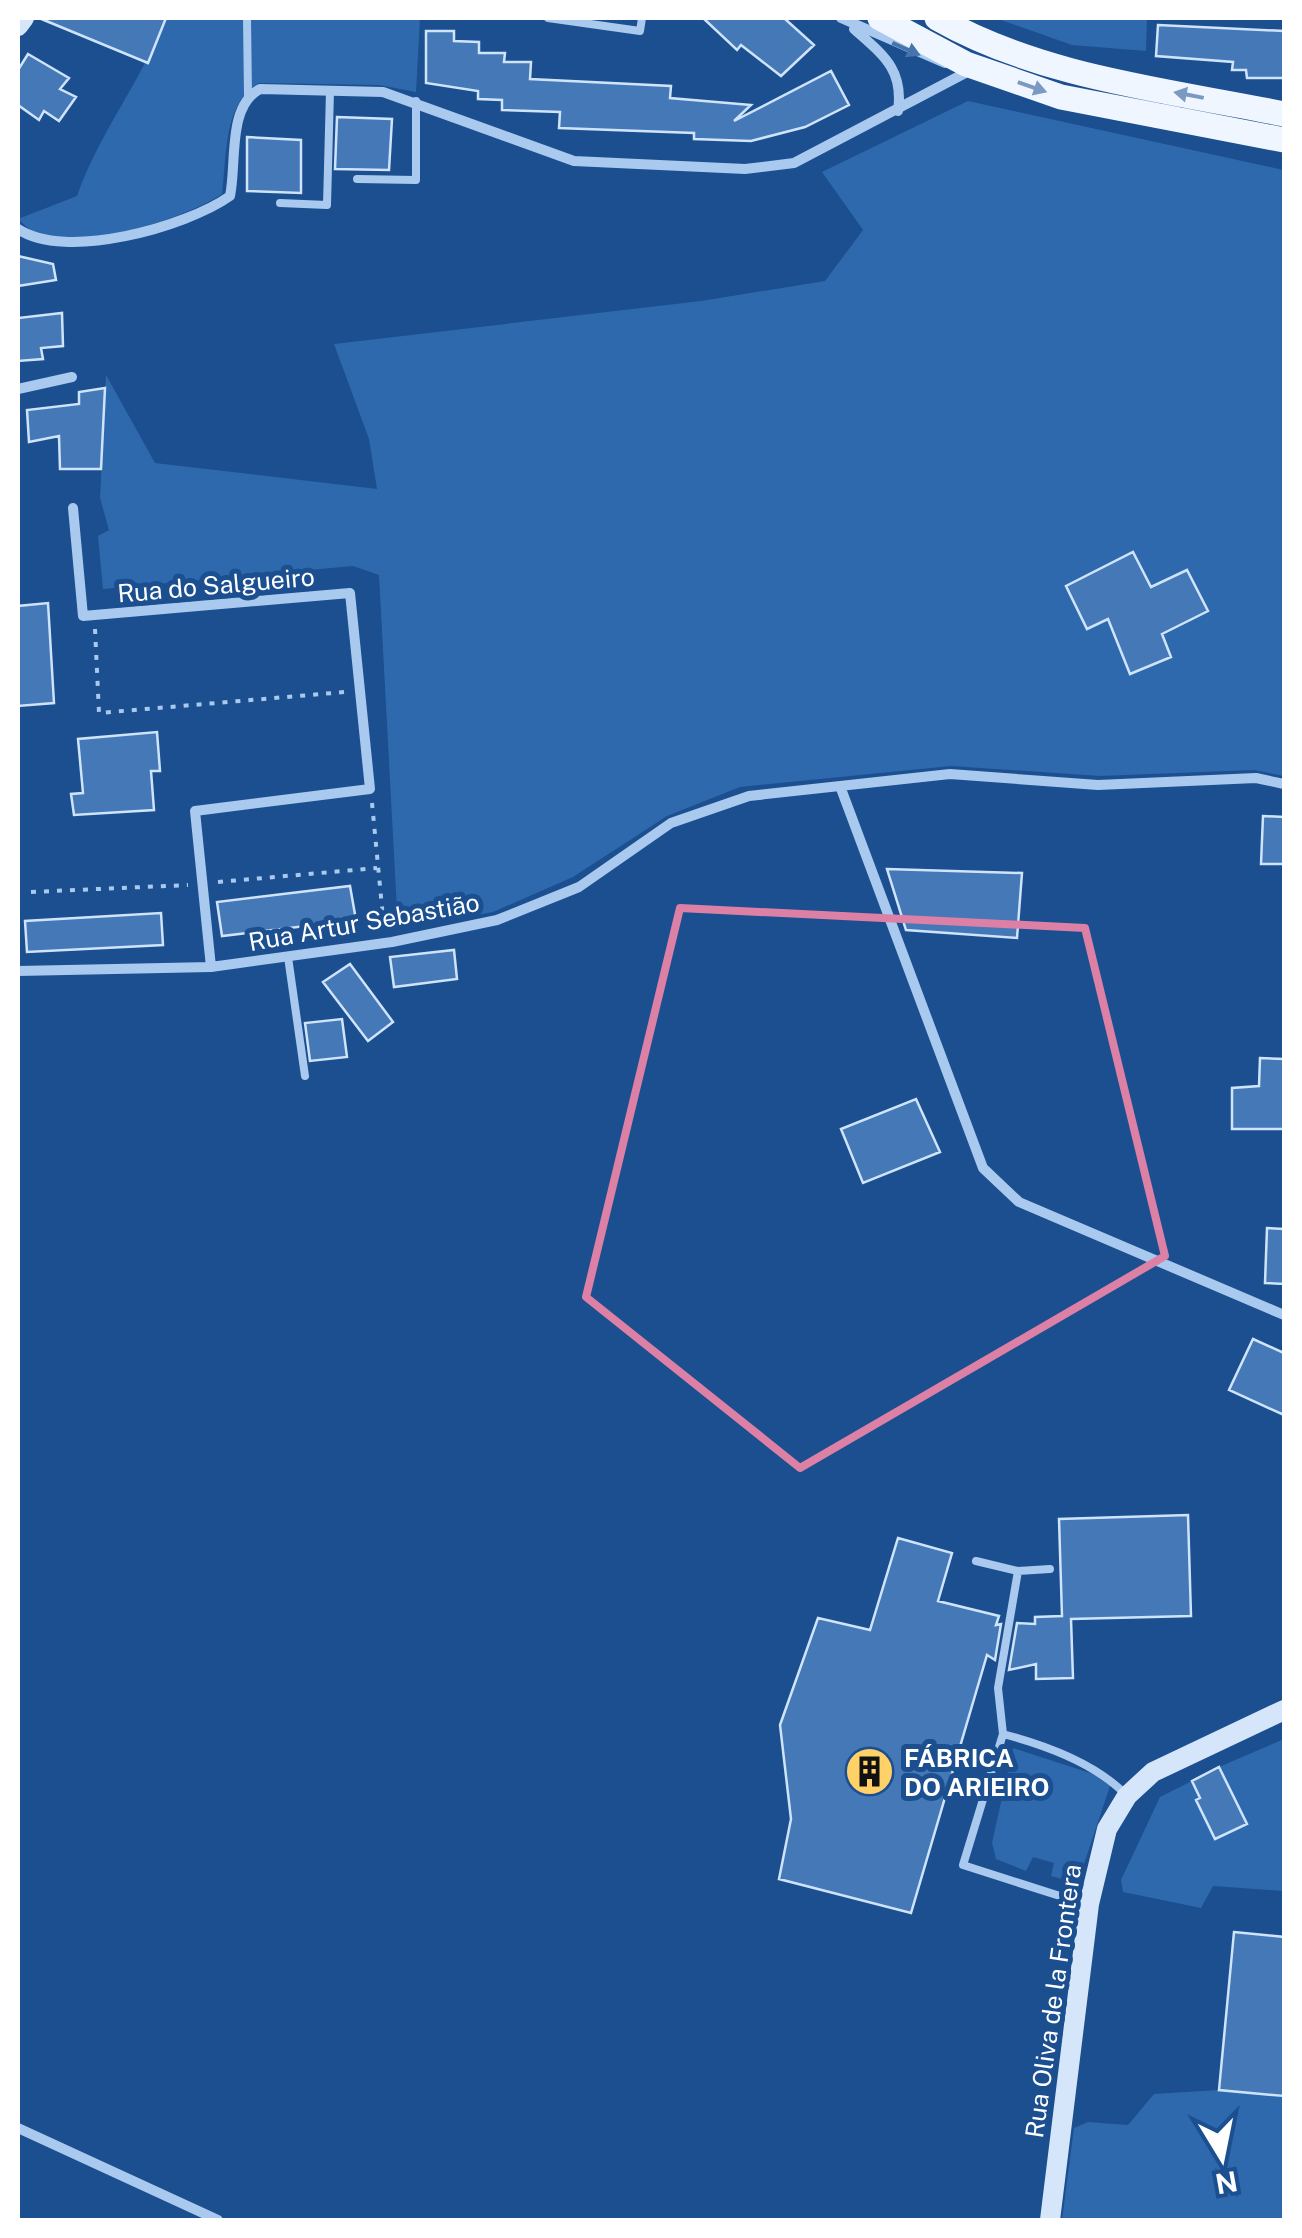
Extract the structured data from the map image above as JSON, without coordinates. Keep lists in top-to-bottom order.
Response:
{
  "streets": {
    "main road": ["Rua Oliva de la Frontera"],
    "street": ["Rua do Salgueiro", "Rua Artur Sebastião"]
  },
  "places": {
    "building": ["FÁBRICA DO ARIEIRO"]
  },
  "north": "bottom"
}
